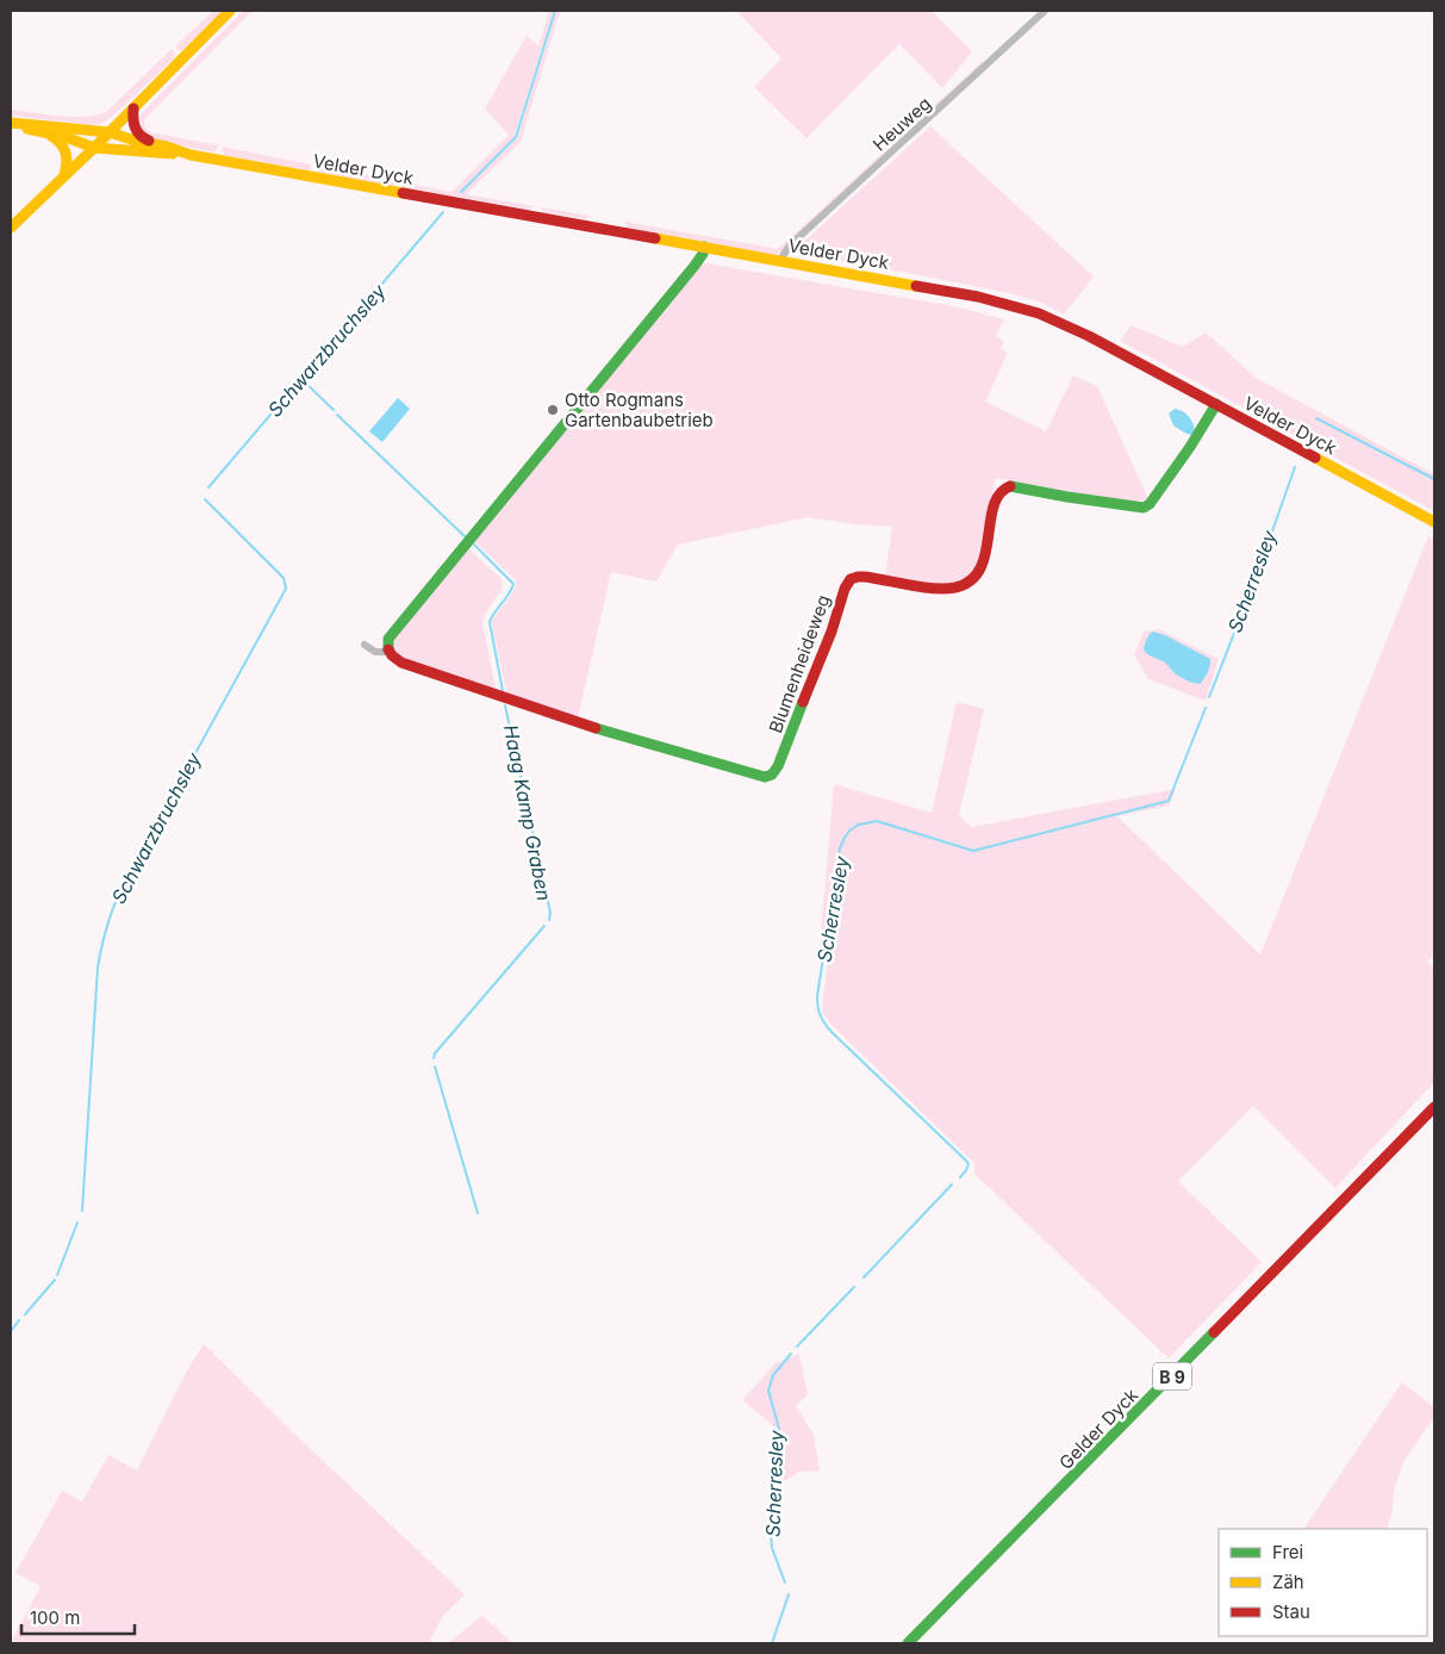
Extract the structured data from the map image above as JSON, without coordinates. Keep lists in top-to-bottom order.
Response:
{
  "streets": {
    "main road": [
      "Velder Dyck",
      "Blumenheideweg",
      "B 9",
      "Gelder Dyck"
    ],
    "street": ["Heuweg"]
  },
  "crossings": [
    ["Heuweg", "Velder Dyck"],
    ["Velder Dyck", "Blumenheideweg"]
  ],
  "water": ["Schwarzbruchsley", "Scherresley", "Haag Kamp Graben"],
  "places": ["Otto Rogmans Gartenbaubetrieb"],
  "legend": ["Frei", "Zäh", "Stau"],
  "scale_bar": "100 m"
}
